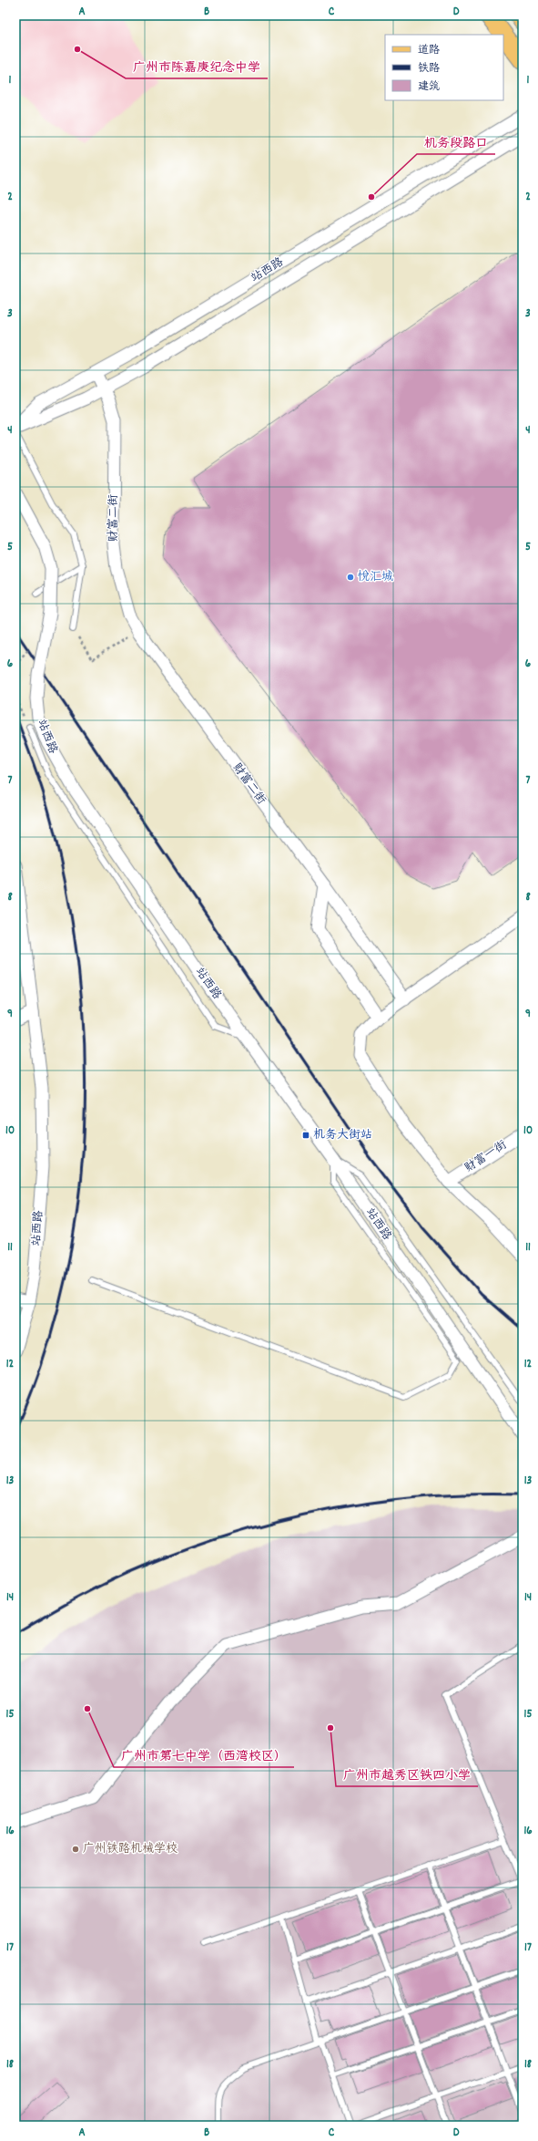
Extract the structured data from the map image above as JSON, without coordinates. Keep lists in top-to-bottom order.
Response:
{
  "streets": {
    "street": ["站西路", "财富二街", "财富一街"]
  },
  "crossings": [
    ["站西路", "财富二街"]
  ],
  "places": {
    "other": [
      "广州市陈嘉庚纪念中学",
      "机务段路口",
      "悦汇城",
      "广州市第七中学（西湾校区）",
      "广州市越秀区铁四小学",
      "广州铁路机械学校"
    ],
    "transit": ["机务大街站"]
  },
  "legend": ["道路", "铁路", "建筑"],
  "grid": {
    "columns": [
      "A",
      "B",
      "C",
      "D"
    ],
    "rows": [
      "1",
      "2",
      "3",
      "4",
      "5",
      "6",
      "7",
      "8",
      "9",
      "10",
      "11",
      "12",
      "13",
      "14",
      "15",
      "16",
      "17",
      "18"
    ]
  }
}
